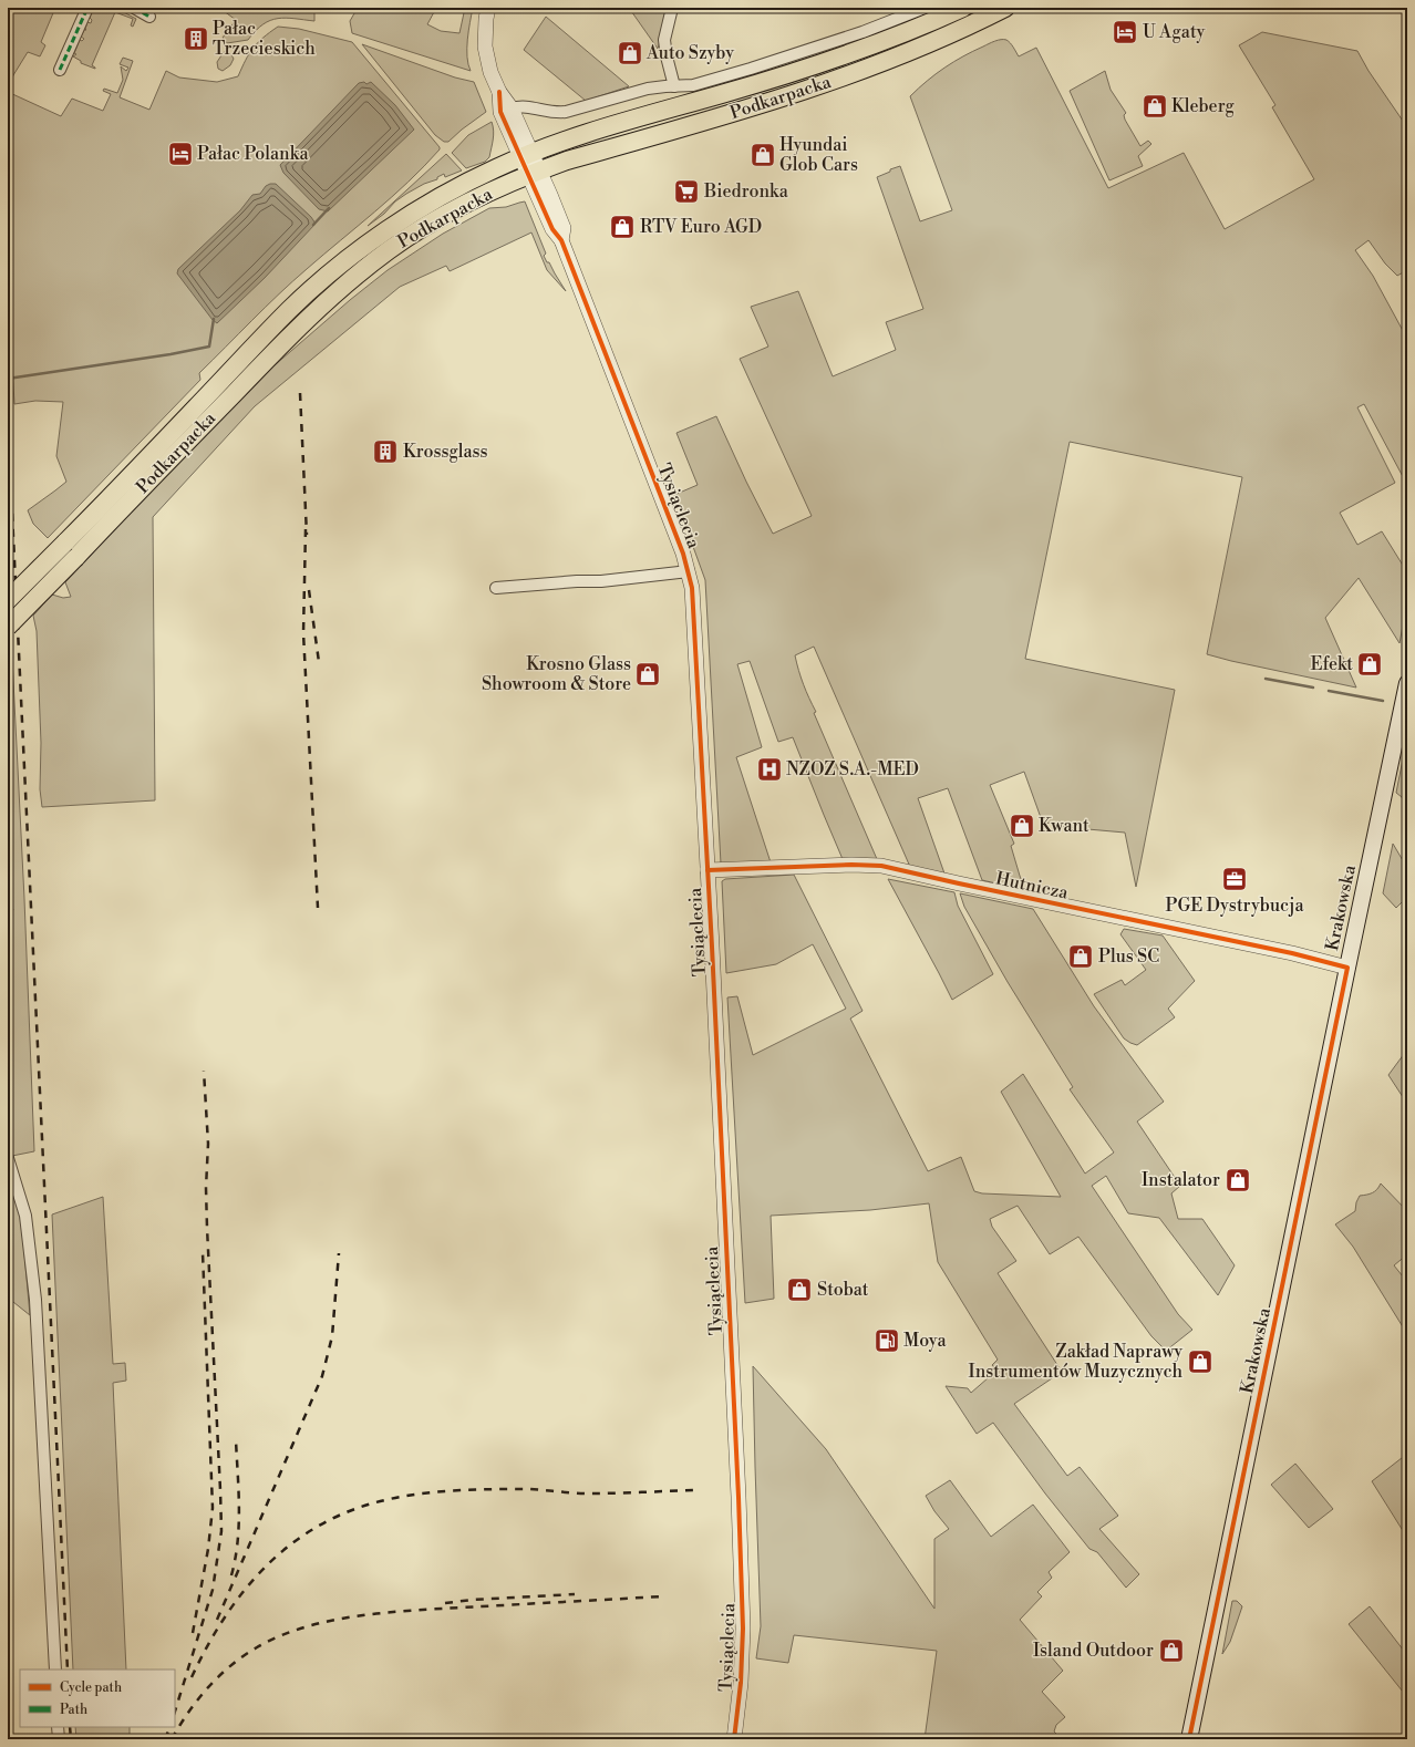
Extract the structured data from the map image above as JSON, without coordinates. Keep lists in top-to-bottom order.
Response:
{
  "streets": {
    "main road": ["Podkarpacka", "Krakowska"],
    "street": ["Tysiąclecia", "Hutnicza"]
  },
  "crossings": [
    ["Podkarpacka", "Tysiąclecia"],
    ["Tysiąclecia", "Hutnicza"],
    ["Hutnicza", "Krakowska"]
  ],
  "places": {
    "hotel": ["U Agaty", "Pałac Polanka"],
    "building": ["Pałac Trzecieskich", "Krossglass"],
    "shop": [
      "Auto Szyby",
      "Kleberg",
      "Hyundai Glob Cars",
      "RTV Euro AGD",
      "Efekt",
      "Krosno Glass Showroom & Store",
      "Kwant",
      "Plus SC",
      "Instalator",
      "Stobat",
      "Zakład Naprawy Instrumentów Muzycznych",
      "Island Outdoor"
    ],
    "supermarket": ["Biedronka"],
    "hospital": ["NZOZ S.A.-MED"],
    "office": ["PGE Dystrybucja"],
    "fuel station": ["Moya"]
  },
  "legend": ["Cycle path", "Path"]
}
